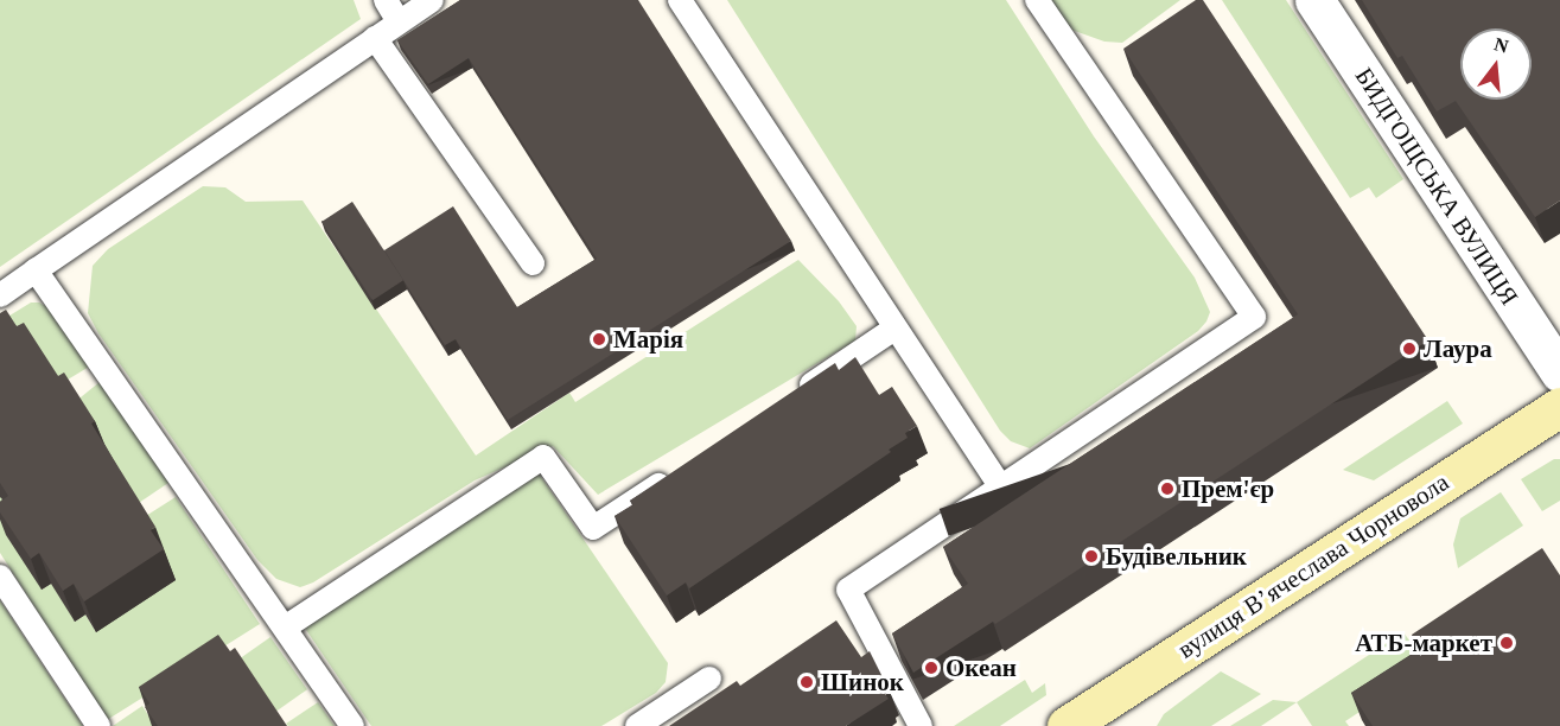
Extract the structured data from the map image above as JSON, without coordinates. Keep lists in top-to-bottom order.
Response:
{
  "streets": {
    "main road": ["вулиця Вʼячеслава Чорновола"],
    "street": ["БИДГОЩСЬКА ВУЛИЦЯ"]
  },
  "places": [
    "Марія",
    "Лаура",
    "Прем'єр",
    "Будівельник",
    "АТБ-маркет",
    "Океан",
    "Шинок"
  ],
  "north": "top"
}
